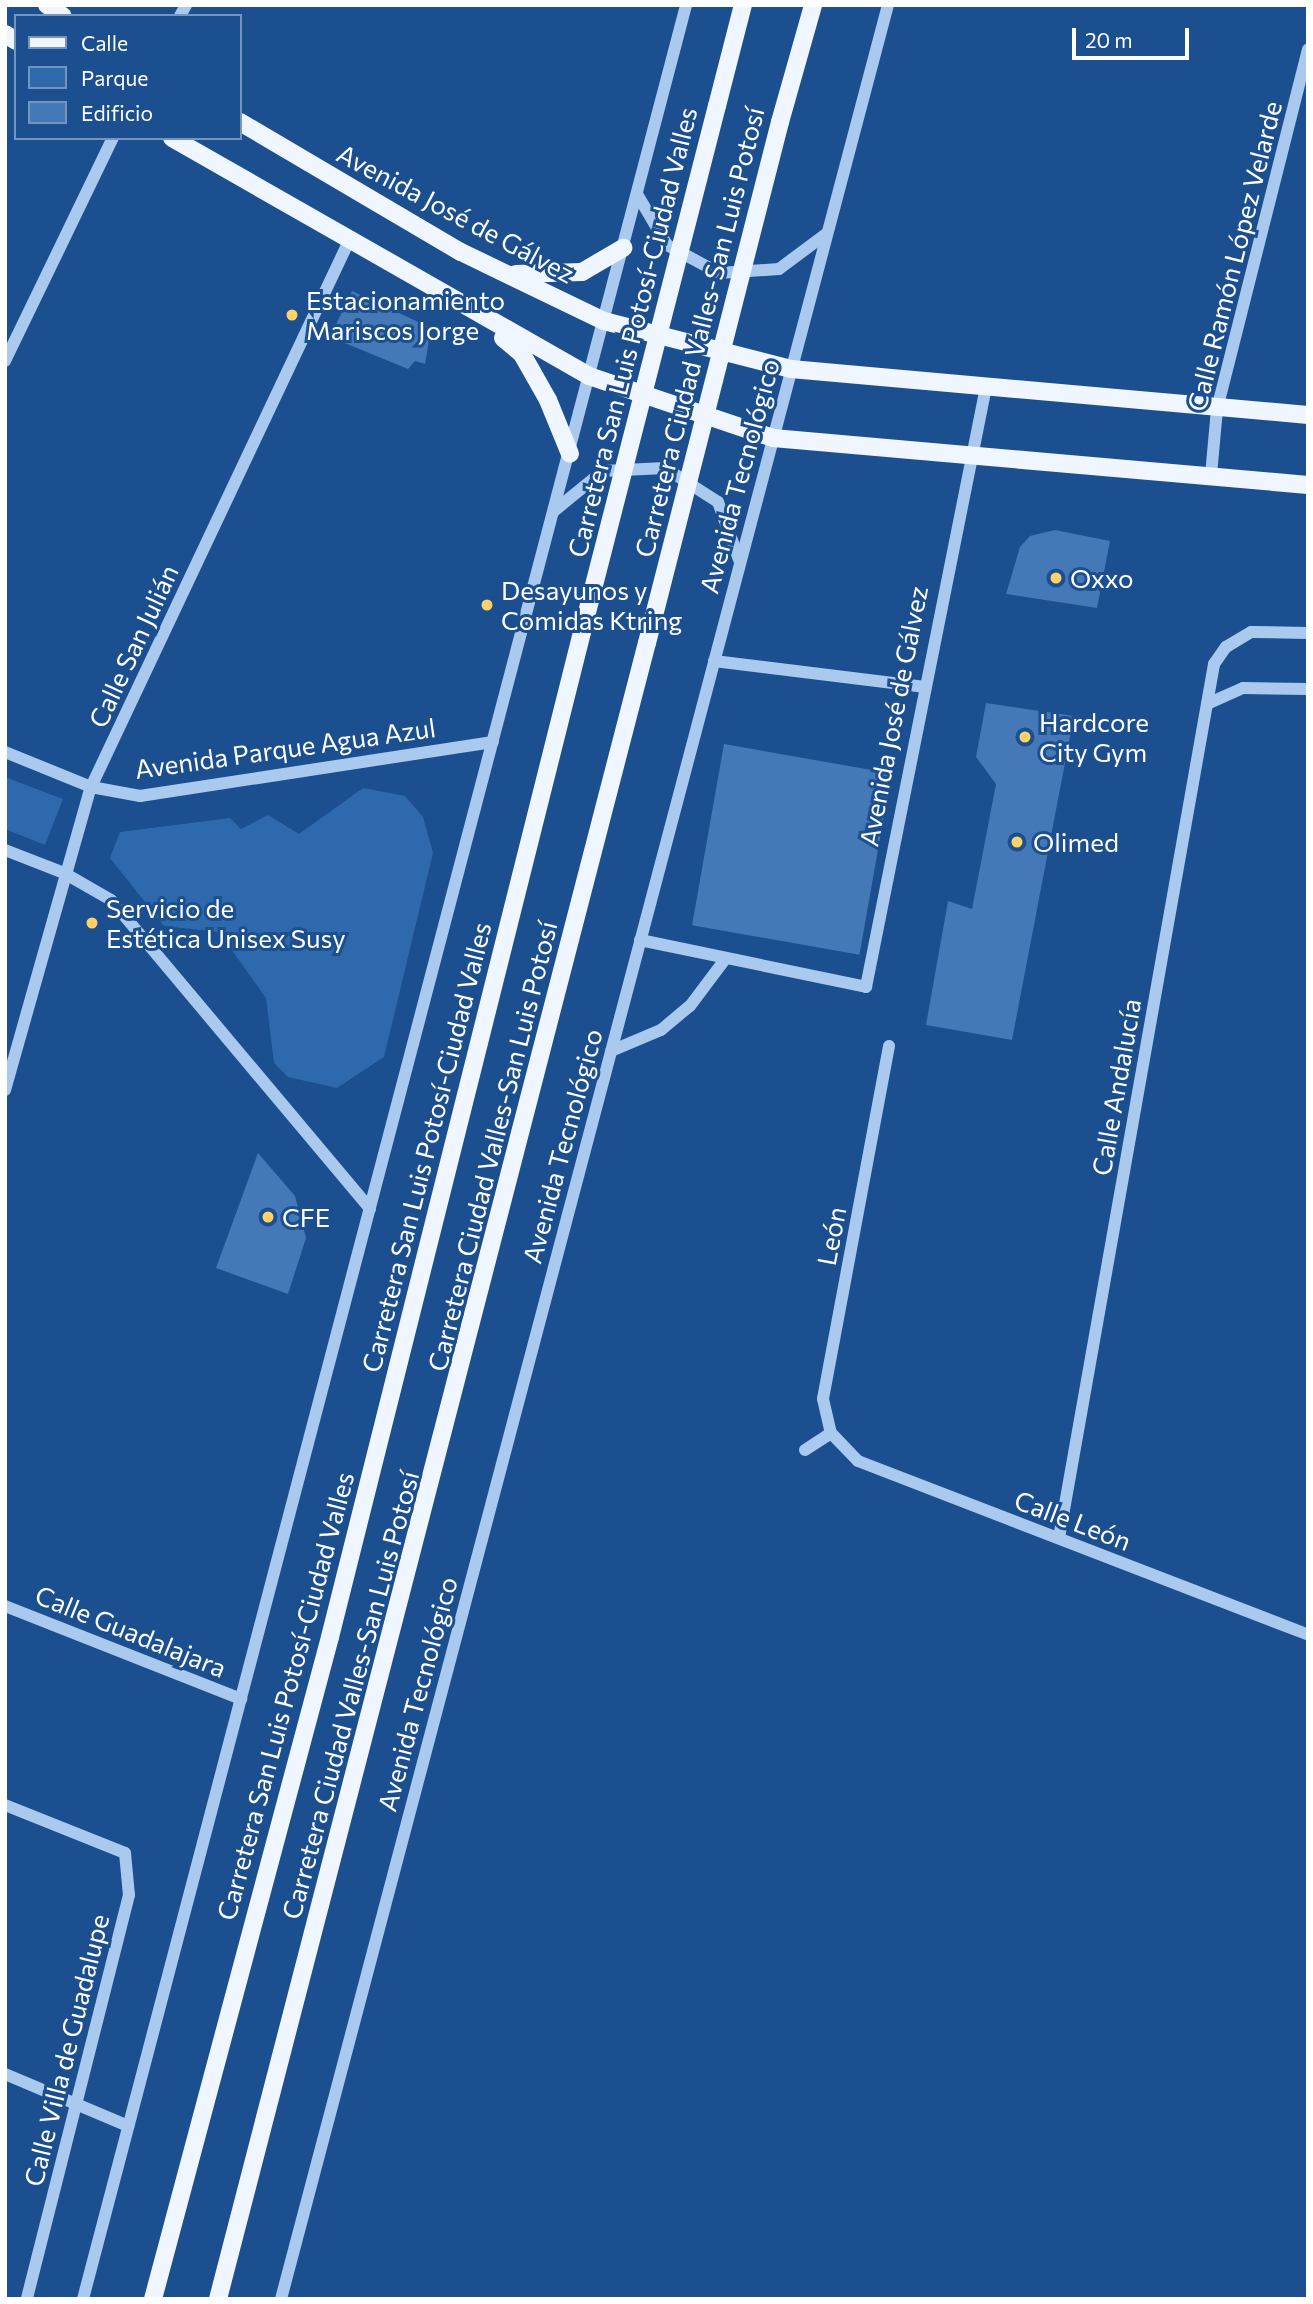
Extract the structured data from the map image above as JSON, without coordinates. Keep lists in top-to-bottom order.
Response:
{
  "streets": {
    "main road": ["Avenida José de Gálvez", "Carretera San Luis Potosí-Ciudad Valles", "Carretera Ciudad Valles-San Luis Potosí"],
    "street": [
      "Calle Ramón López Velarde",
      "Avenida Tecnológico",
      "Calle San Julián",
      "Avenida Parque Agua Azul",
      "Calle Andalucía",
      "León",
      "Calle León",
      "Calle Guadalajara",
      "Calle Villa de Guadalupe"
    ]
  },
  "crossings": [
    ["Avenida José de Gálvez", "Calle Ramón López Velarde"],
    ["Avenida José de Gálvez", "Avenida Tecnológico"],
    ["Calle San Julián", "Avenida Parque Agua Azul"],
    ["Calle Andalucía", "Calle León"],
    ["León", "Calle León"]
  ],
  "places": [
    "Estacionamiento Mariscos Jorge",
    "Oxxo",
    "Desayunos y Comidas Ktring",
    "Hardcore City Gym",
    "Olimed",
    "Servicio de Estética Unisex Susy",
    "CFE"
  ],
  "legend": ["Calle", "Parque", "Edificio"],
  "scale_bar": "20 m"
}
